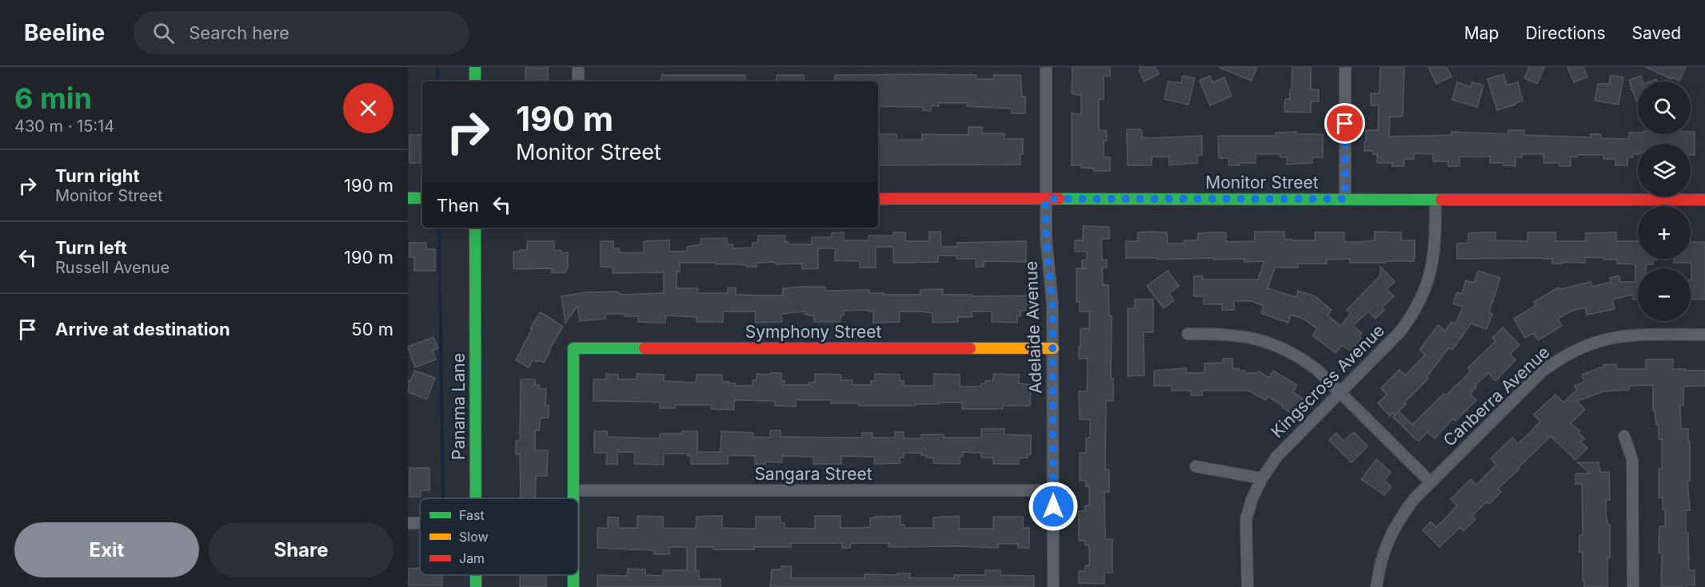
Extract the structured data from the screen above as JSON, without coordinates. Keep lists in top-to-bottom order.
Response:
{
  "streets": {
    "street": [
      "Monitor Street",
      "Adelaide Avenue",
      "Symphony Street",
      "Kingscross Avenue",
      "Canberra Avenue",
      "Panama Lane",
      "Sangara Street"
    ]
  },
  "crossings": [
    ["Monitor Street", "Adelaide Avenue"],
    ["Monitor Street", "Kingscross Avenue"],
    ["Adelaide Avenue", "Symphony Street"],
    ["Adelaide Avenue", "Sangara Street"],
    ["Symphony Street", "Sangara Street"]
  ],
  "legend": ["Fast", "Slow", "Jam"],
  "page": {
    "header": "Beeline",
    "search": "Search here",
    "nav": ["Map", "Directions", "Saved"],
    "heading": ["6 min", "430 m · 15:14"],
    "map_buttons": ["+", "−"],
    "turn": ["190 m", "Monitor Street"],
    "list": [
      {
        "name": "Turn right",
        "note": "Monitor Street",
        "value": "190 m"
      },
      {
        "name": "Turn left",
        "note": "Russell Avenue",
        "value": "190 m"
      },
      {
        "name": "Arrive at destination",
        "value": "50 m"
      }
    ],
    "then": "Then",
    "buttons": ["Exit", "Share"]
  }
}
